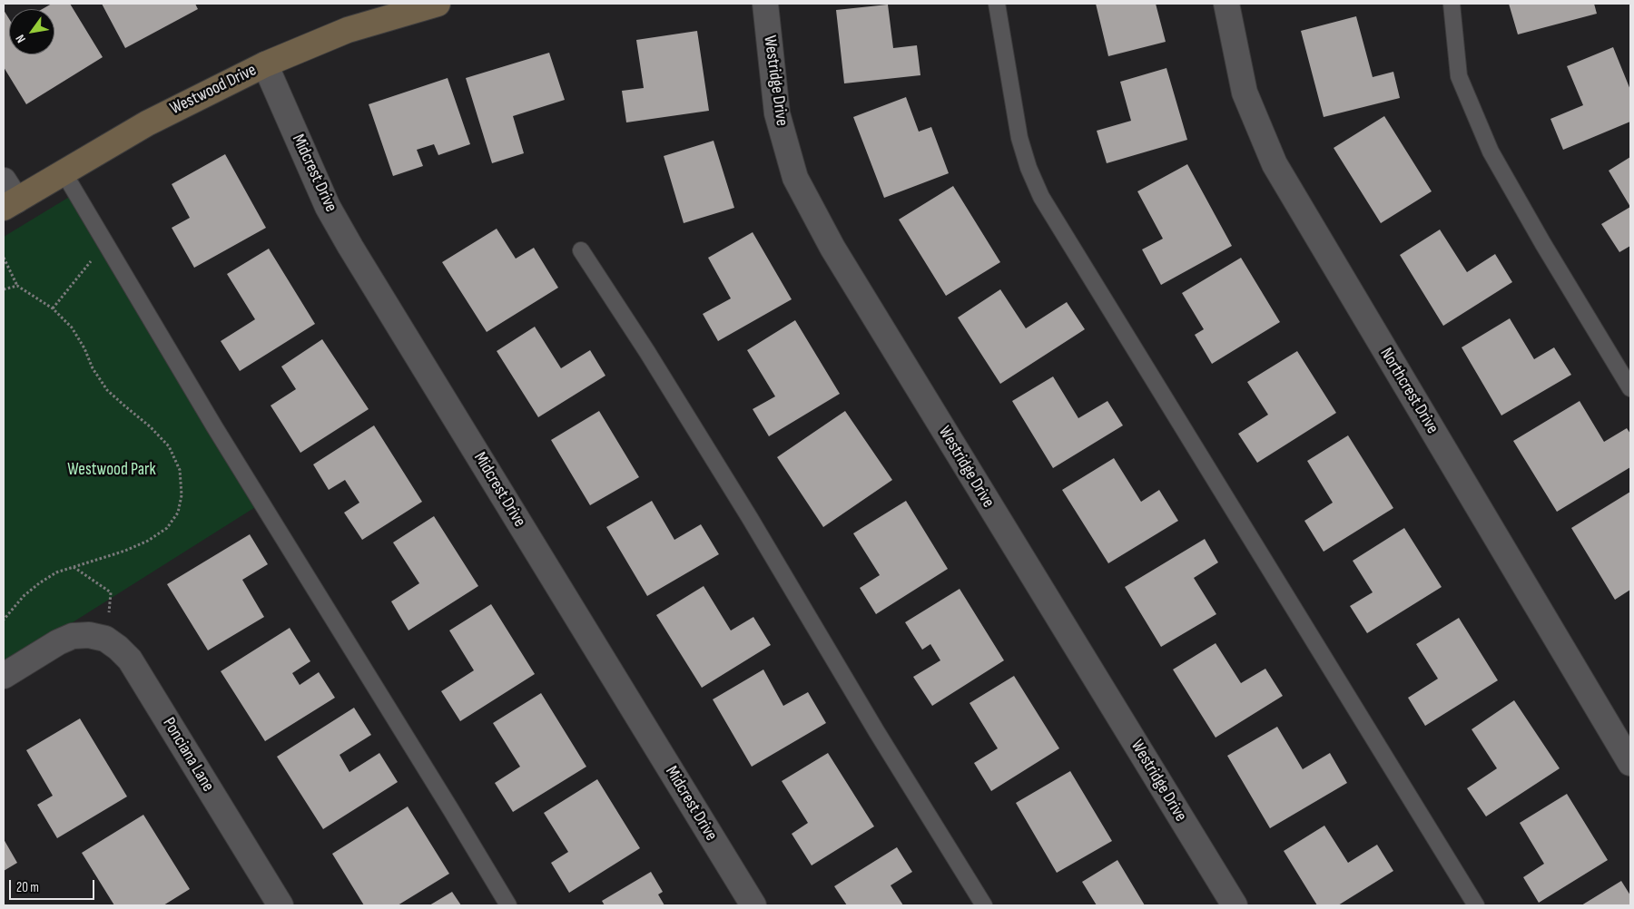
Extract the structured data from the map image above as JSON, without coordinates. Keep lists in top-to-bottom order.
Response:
{
  "streets": {
    "street": [
      "Westridge Drive",
      "Westwood Drive",
      "Midcrest Drive",
      "Northcrest Drive",
      "Ponciana Lane"
    ]
  },
  "crossings": [
    ["Westwood Drive", "Midcrest Drive"]
  ],
  "parks": ["Westwood Park"],
  "scale_bar": "20 m",
  "north": "bottom left"
}
